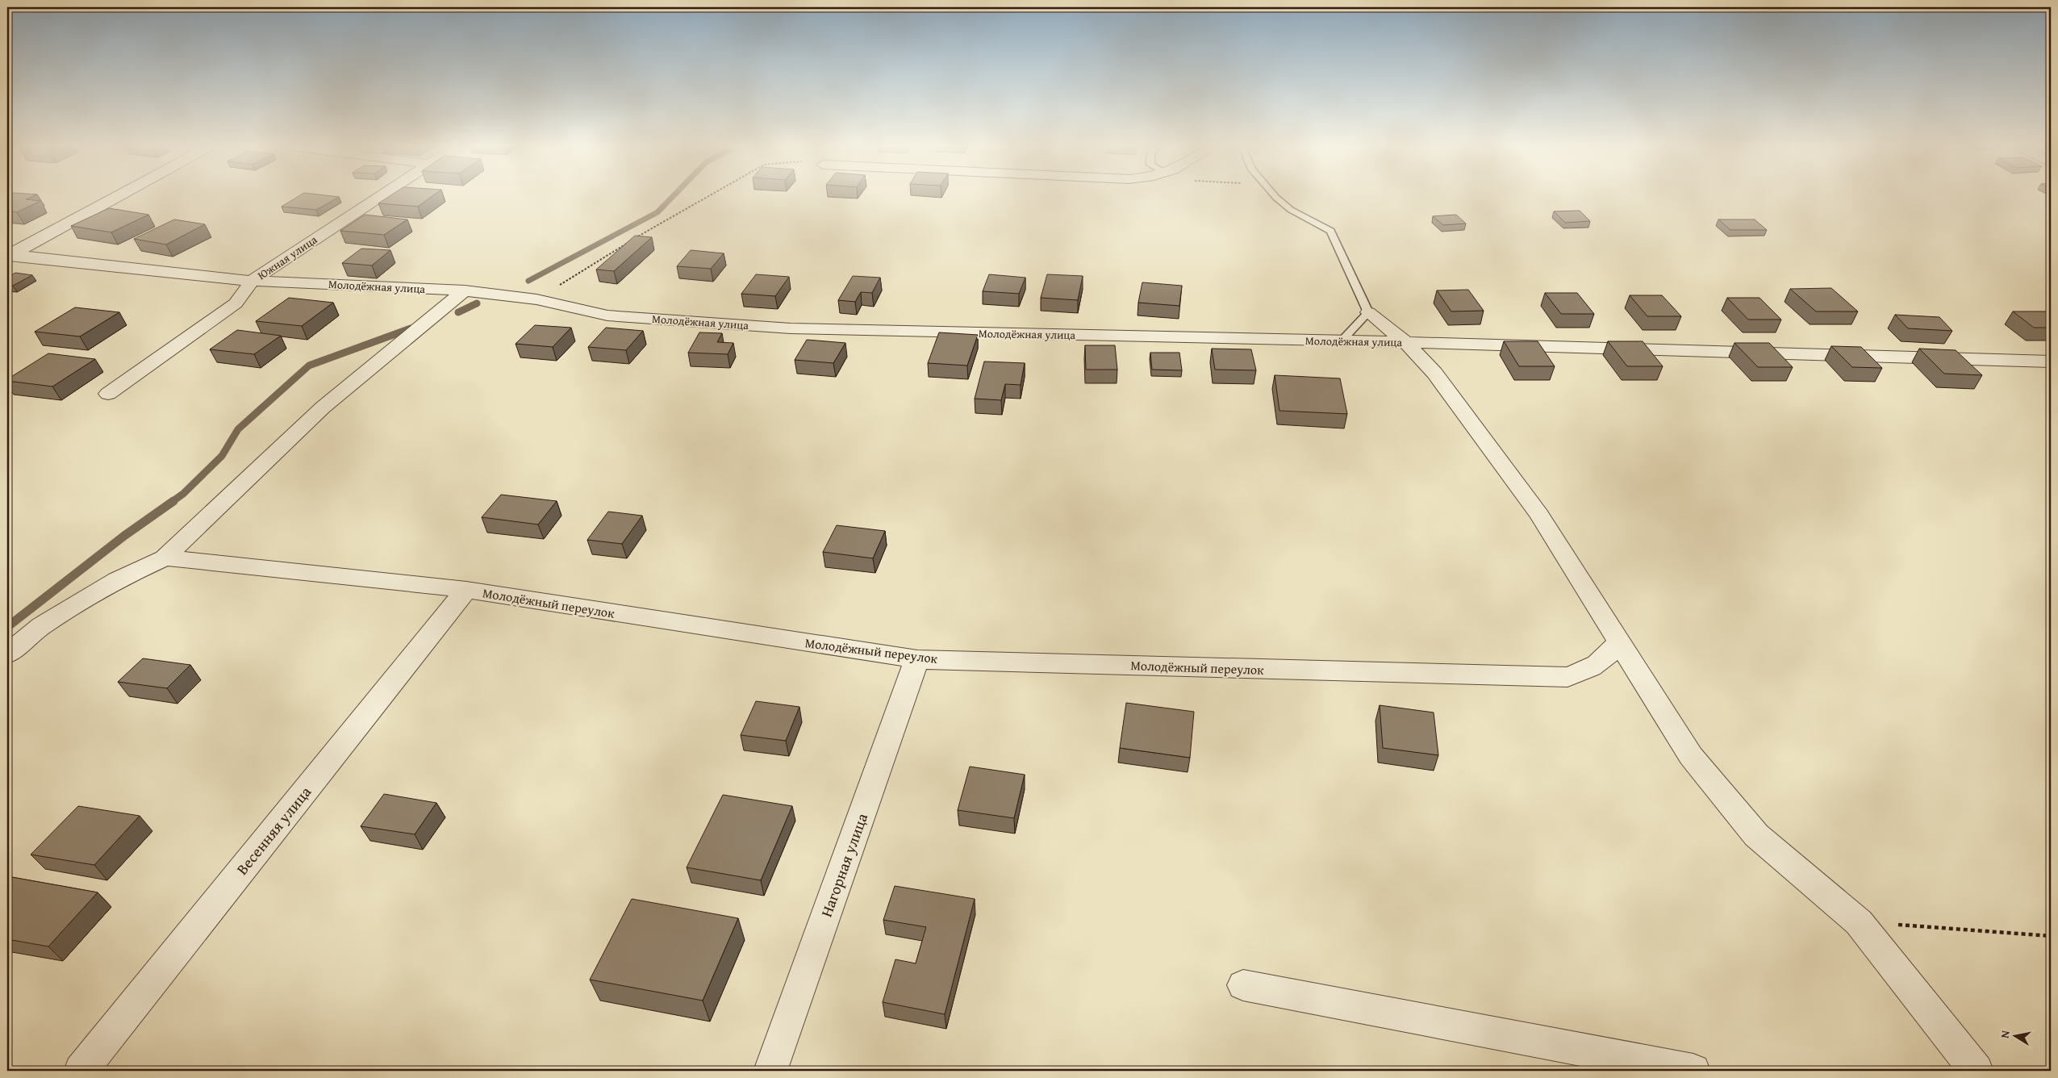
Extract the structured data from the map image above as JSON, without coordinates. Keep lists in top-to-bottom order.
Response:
{
  "streets": {
    "street": [
      "Южная улица",
      "Молодёжная улица",
      "Молодёжный переулок",
      "Весенняя улица",
      "Нагорная улица"
    ]
  },
  "crossings": [
    ["Южная улица", "Молодёжная улица"],
    ["Молодёжный переулок", "Весенняя улица"],
    ["Молодёжный переулок", "Нагорная улица"]
  ],
  "north": "left"
}
